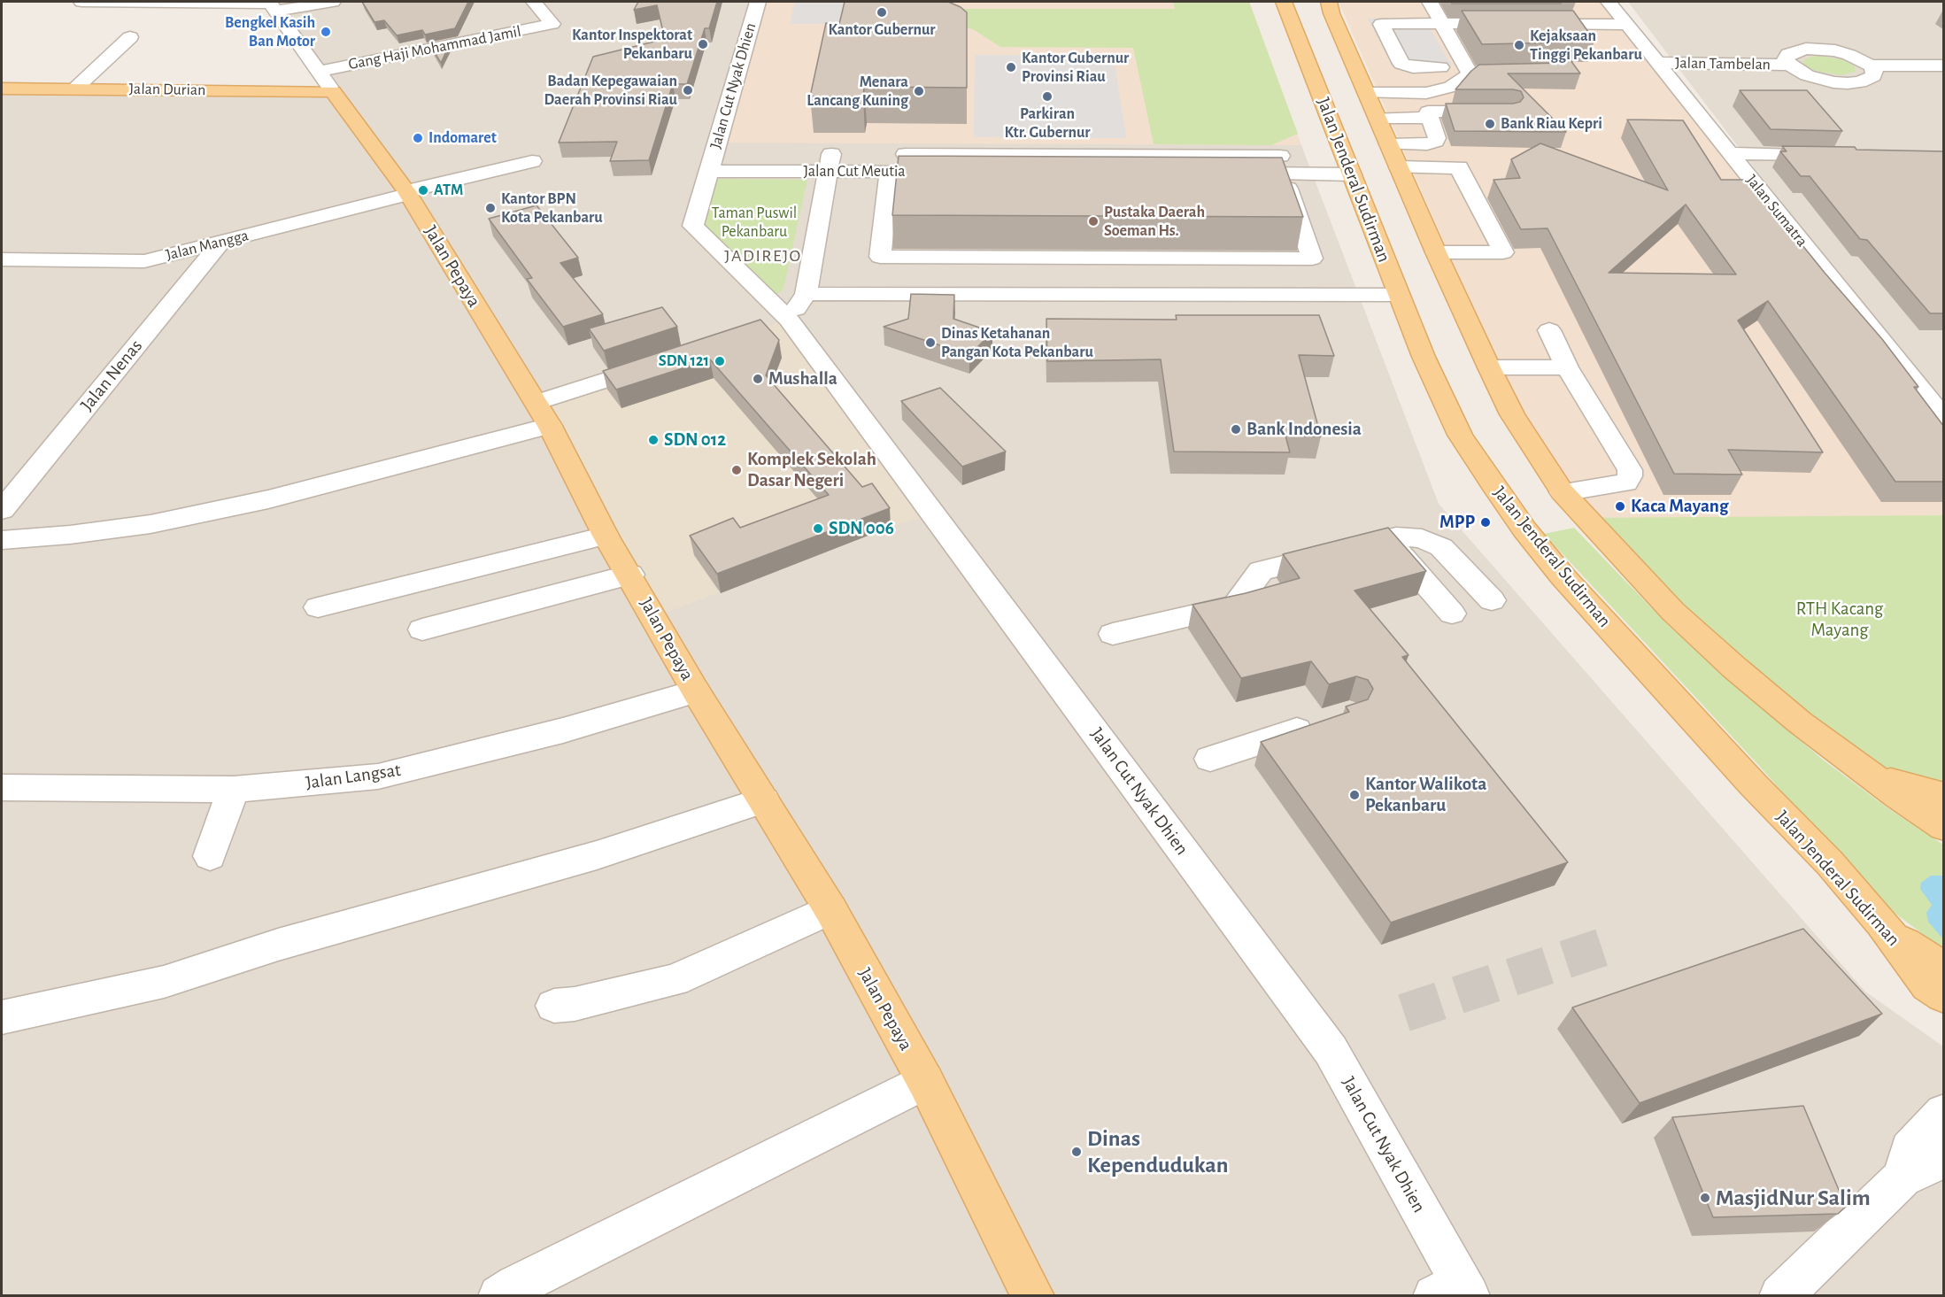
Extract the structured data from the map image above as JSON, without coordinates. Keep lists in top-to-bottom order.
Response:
{
  "streets": {
    "main road": ["Jalan Durian", "Jalan Jenderal Sudirman", "Jalan Pepaya"],
    "street": [
      "Gang Haji Mohammad Jamil",
      "Jalan Tambelan",
      "Jalan Cut Nyak Dhien",
      "Jalan Cut Meutia",
      "Jalan Sumatra",
      "Jalan Mangga",
      "Jalan Nenas",
      "Jalan Langsat"
    ]
  },
  "crossings": [
    ["Gang Haji Mohammad Jamil", "Jalan Durian"],
    ["Gang Haji Mohammad Jamil", "Jalan Pepaya"],
    ["Jalan Tambelan", "Jalan Sumatra"],
    ["Jalan Cut Nyak Dhien", "Jalan Cut Meutia"],
    ["Jalan Durian", "Jalan Pepaya"],
    ["Jalan Cut Meutia", "Jalan Jenderal Sudirman"],
    ["Jalan Mangga", "Jalan Pepaya"],
    ["Jalan Mangga", "Jalan Nenas"],
    ["Jalan Pepaya", "Jalan Langsat"]
  ],
  "districts": ["JADIREJO"],
  "parks": ["Taman Puswil Pekanbaru", "RTH Kacang Mayang"],
  "places": [
    "Kantor Gubernur",
    "Bengkel Kasih Ban Motor",
    "Kantor Inspektorat Pekanbaru",
    "Kejaksaan Tinggi Pekanbaru",
    "Kantor Gubernur Provinsi Riau",
    "Badan Kepegawaian Daerah Provinsi Riau",
    "Menara Lancang Kuning",
    "Parkiran Ktr. Gubernur",
    "Bank Riau Kepri",
    "Indomaret",
    "ATM",
    "Kantor BPN Kota Pekanbaru",
    "Pustaka Daerah Soeman Hs.",
    "Dinas Ketahanan Pangan Kota Pekanbaru",
    "SDN 121",
    "Mushalla",
    "Bank Indonesia",
    "SDN 012",
    "Komplek Sekolah Dasar Negeri",
    "Kaca Mayang",
    "MPP",
    "SDN 006",
    "Kantor Walikota Pekanbaru",
    "Dinas Kependudukan",
    "MasjidNur Salim"
  ]
}
